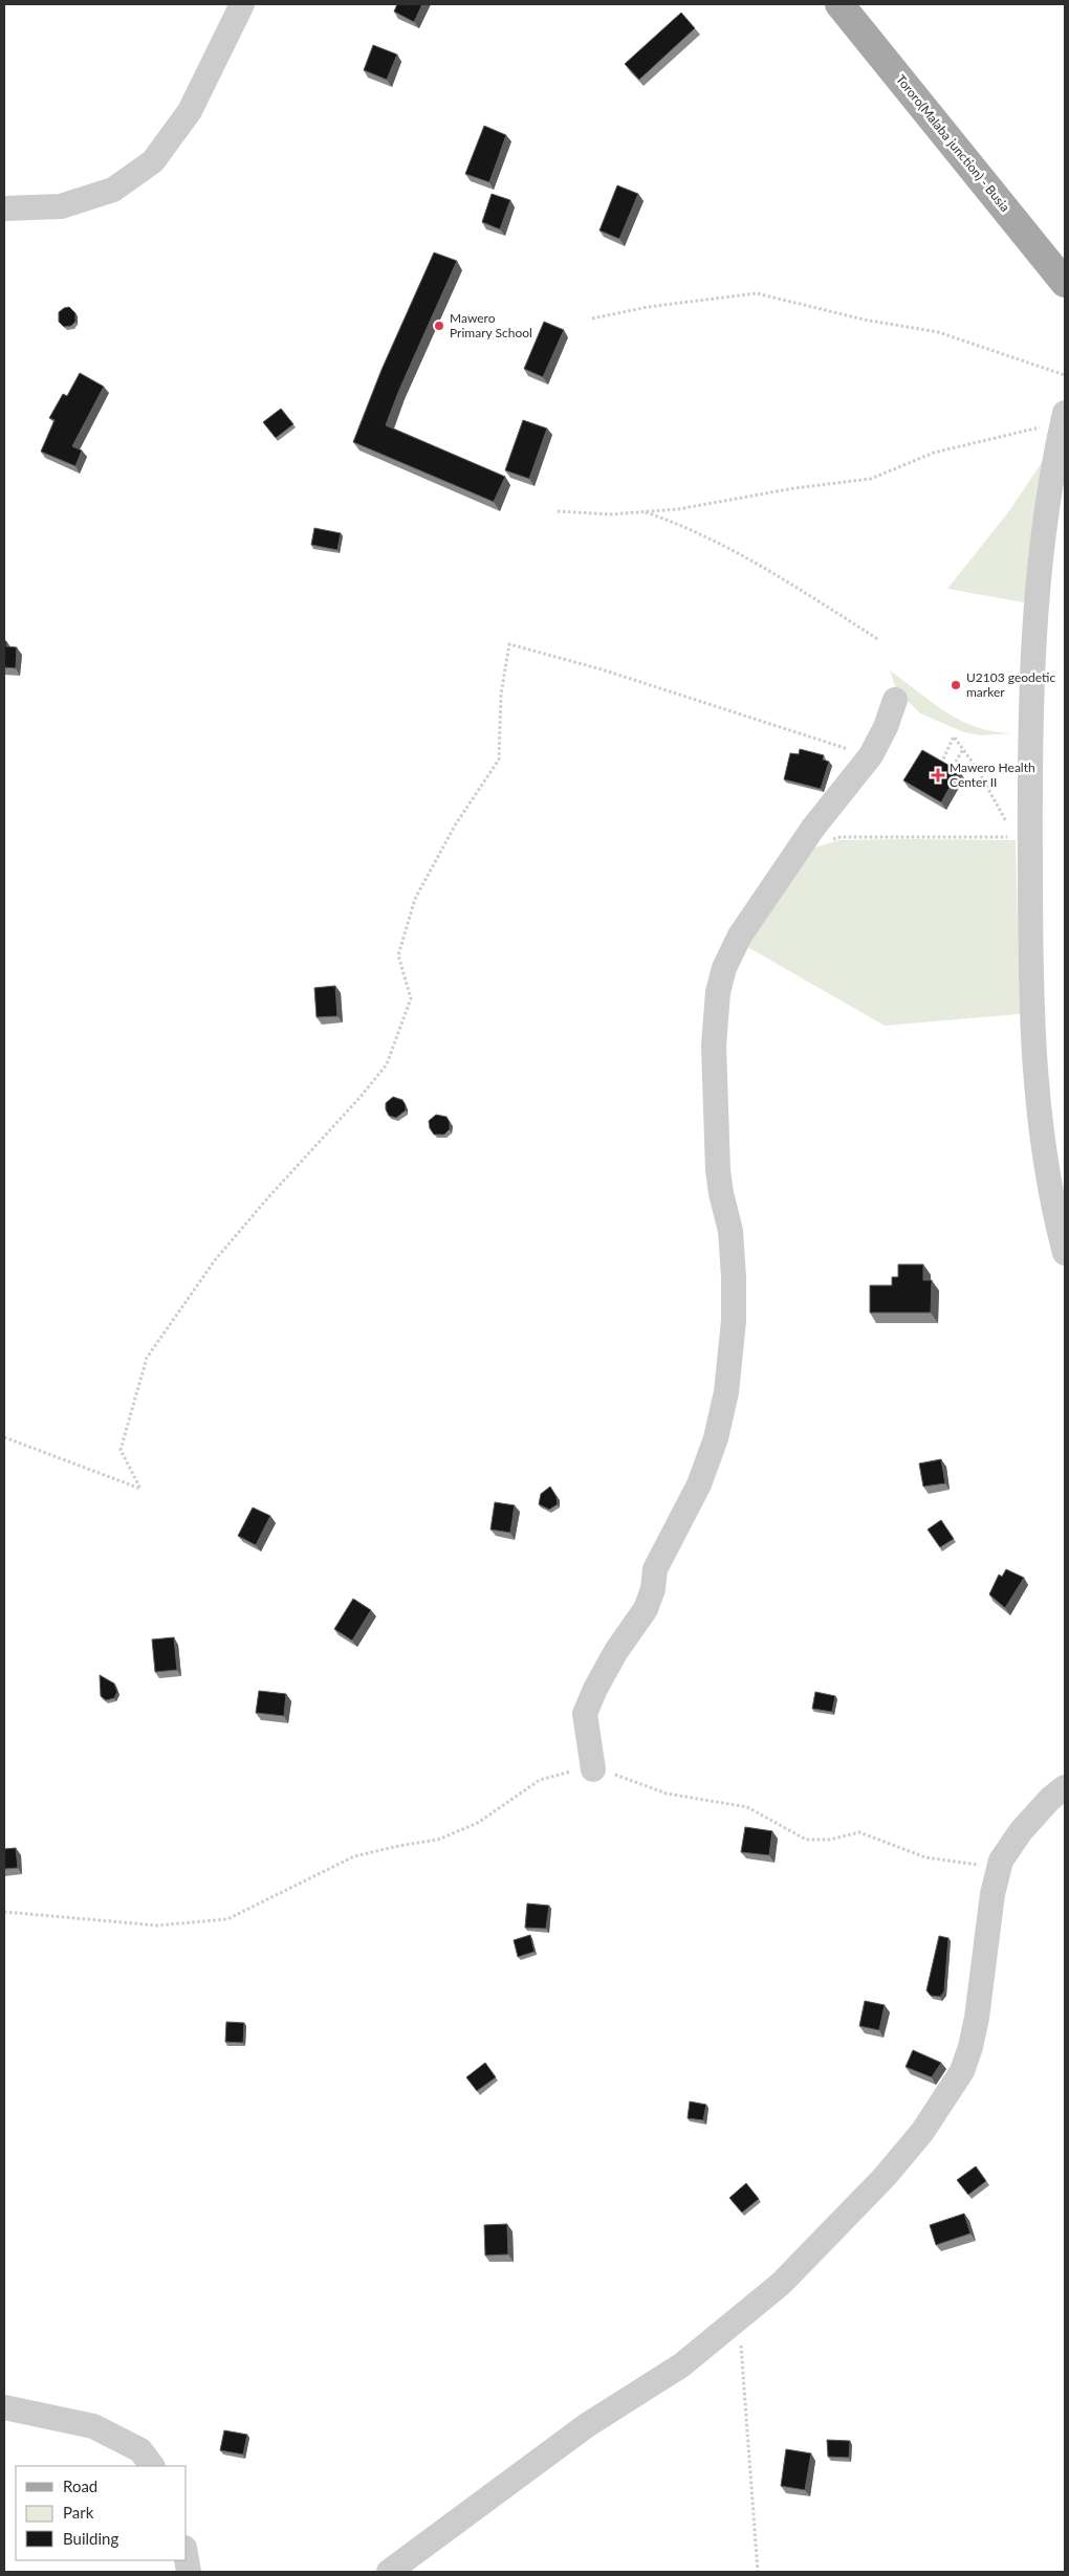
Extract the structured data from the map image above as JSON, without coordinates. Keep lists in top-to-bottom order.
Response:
{
  "streets": {
    "main road": ["Tororo(Malaba junction) - Busia"]
  },
  "places": {
    "other": ["Mawero Primary School", "U2103 geodetic marker"],
    "health": ["Mawero Health Center II"]
  },
  "legend": ["Road", "Park", "Building"]
}
